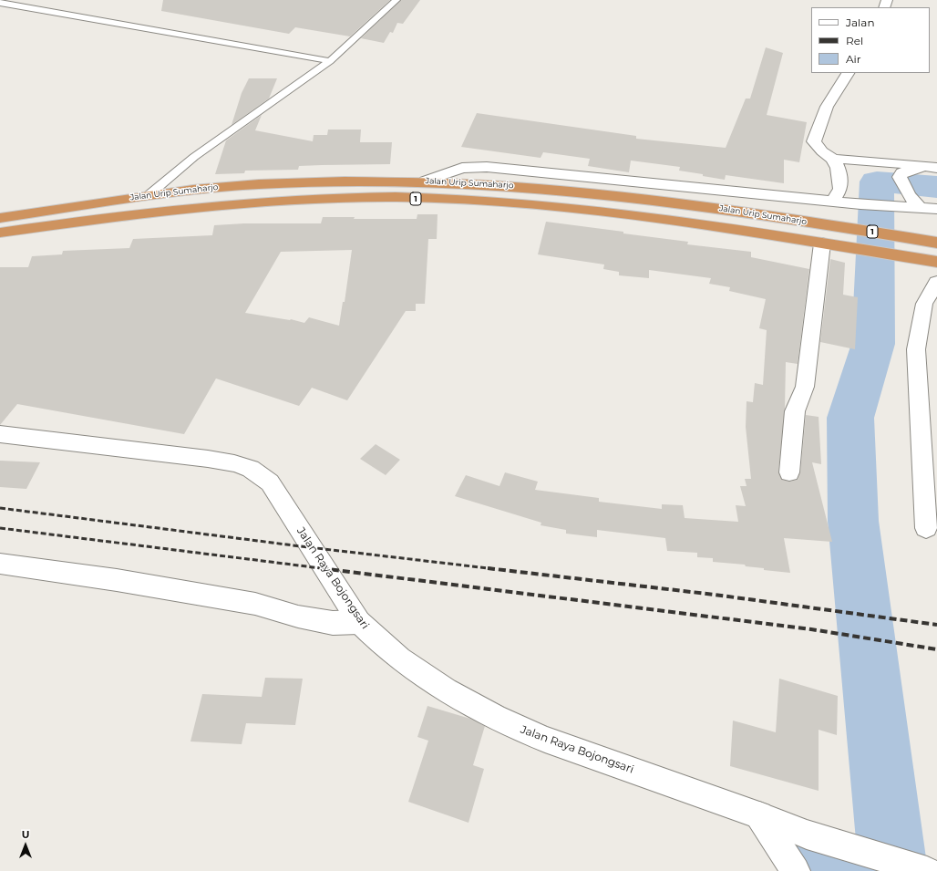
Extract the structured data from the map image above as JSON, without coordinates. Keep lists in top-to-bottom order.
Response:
{
  "streets": {
    "highway": ["Jalan Urip Sumaharjo", "1"],
    "street": ["Jalan Raya Bojongsari"]
  },
  "legend": ["Jalan", "Rel", "Air"],
  "north": "top"
}
